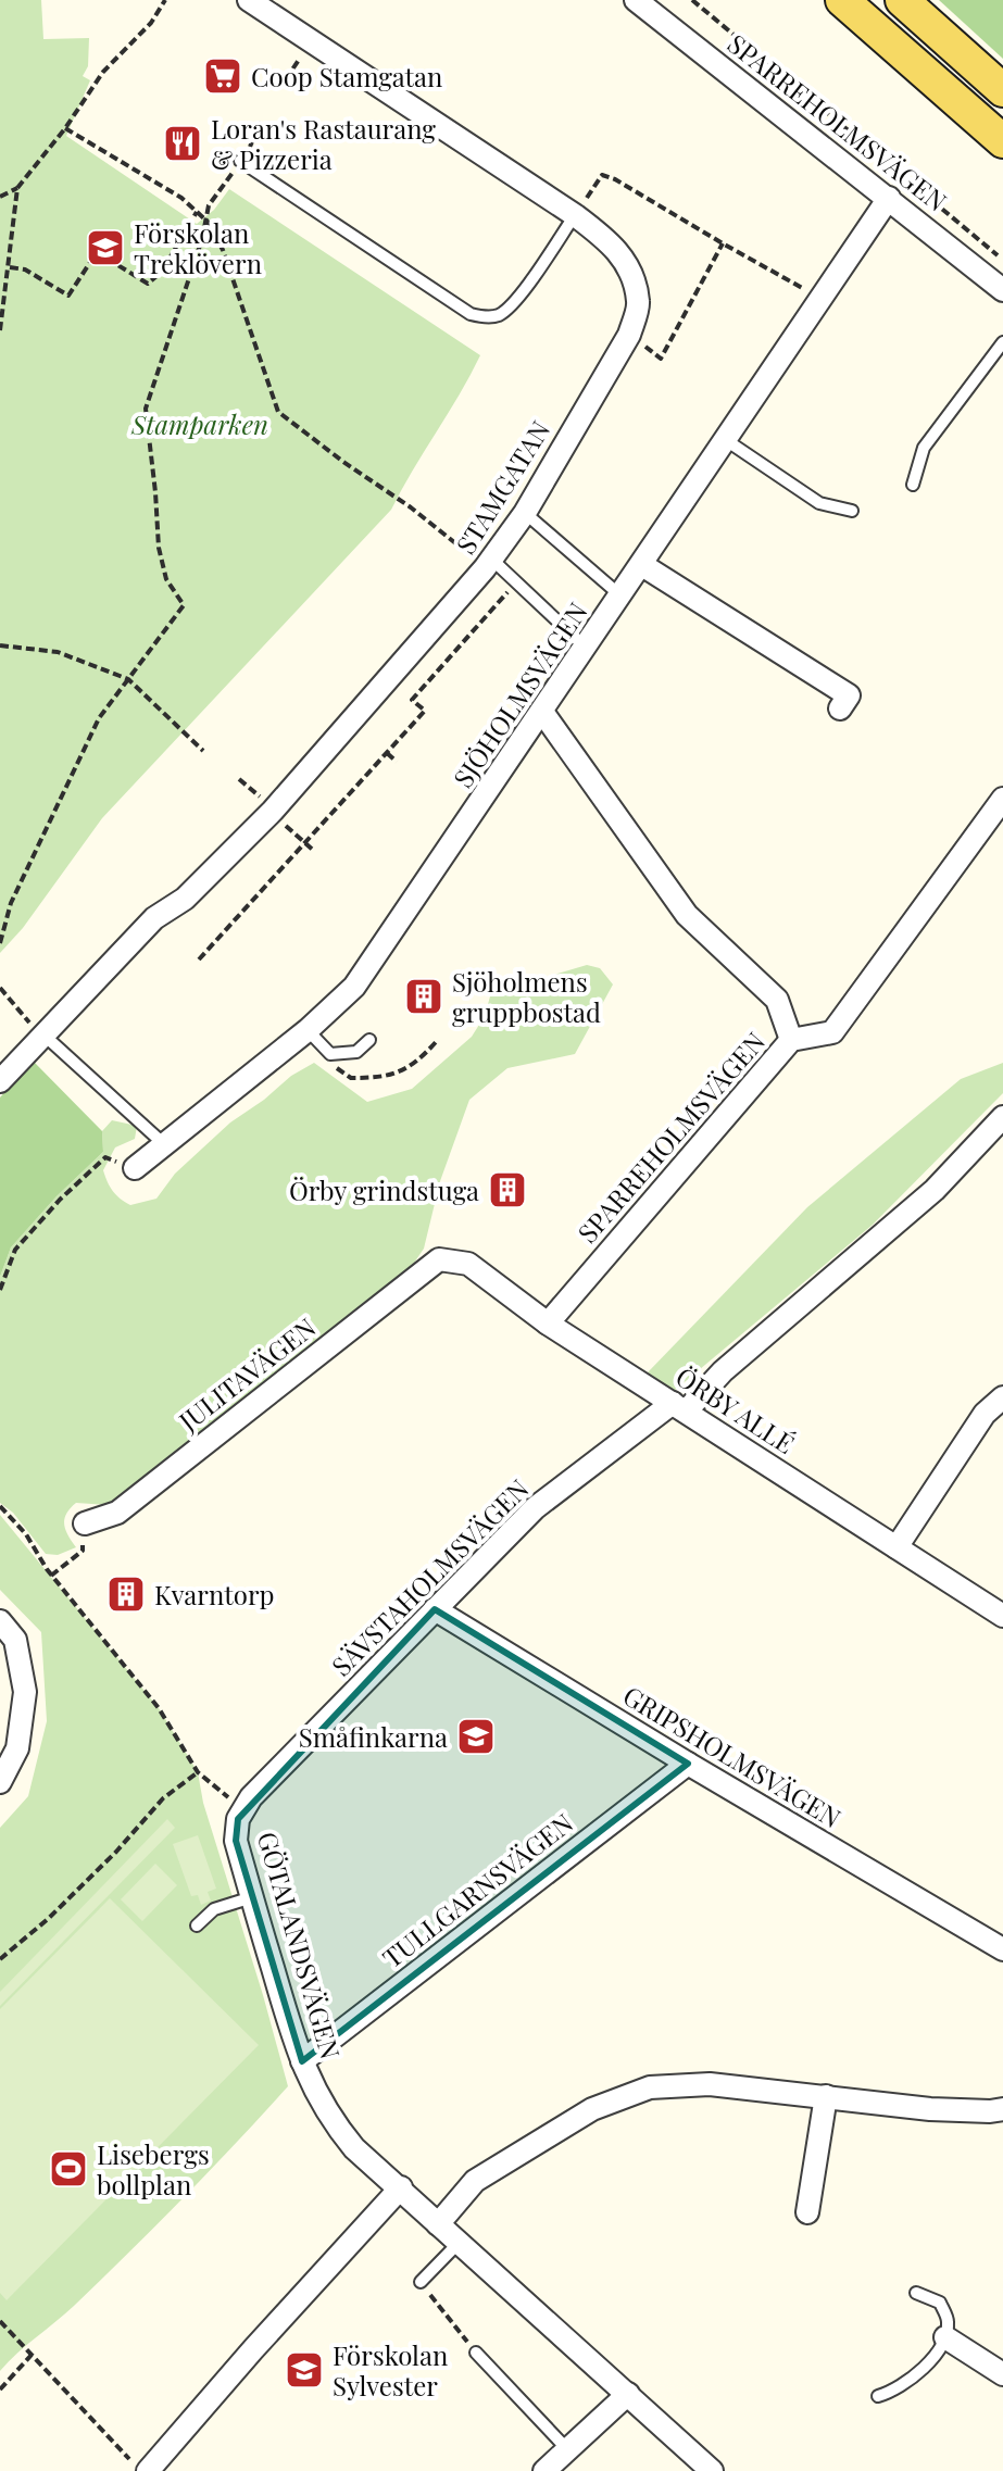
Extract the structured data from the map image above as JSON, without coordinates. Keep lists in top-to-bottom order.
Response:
{
  "streets": {
    "street": [
      "SPARREHOLMSVÄGEN",
      "STAMGATAN",
      "SJÖHOLMSVÄGEN",
      "JULITAVÄGEN",
      "ÖRBY ALLÉ",
      "SÄVSTAHOLMSVÄGEN",
      "GRIPSHOLMSVÄGEN",
      "TULLGARNSVÄGEN",
      "GÖTALANDSVÄGEN"
    ]
  },
  "crossings": [
    ["SPARREHOLMSVÄGEN", "SJÖHOLMSVÄGEN"],
    ["SPARREHOLMSVÄGEN", "ÖRBY ALLÉ"],
    ["JULITAVÄGEN", "ÖRBY ALLÉ"],
    ["ÖRBY ALLÉ", "SÄVSTAHOLMSVÄGEN"],
    ["SÄVSTAHOLMSVÄGEN", "GRIPSHOLMSVÄGEN"],
    ["SÄVSTAHOLMSVÄGEN", "GÖTALANDSVÄGEN"],
    ["GRIPSHOLMSVÄGEN", "TULLGARNSVÄGEN"],
    ["TULLGARNSVÄGEN", "GÖTALANDSVÄGEN"]
  ],
  "parks": ["Stamparken"],
  "places": {
    "supermarket": ["Coop Stamgatan"],
    "restaurant": ["Loran's Rastaurang & Pizzeria"],
    "school or university": ["Förskolan Treklövern", "Småfinkarna", "Förskolan Sylvester"],
    "building": ["Sjöholmens gruppbostad", "Örby grindstuga", "Kvarntorp"],
    "sports": ["Lisebergs bollplan"]
  }
}
